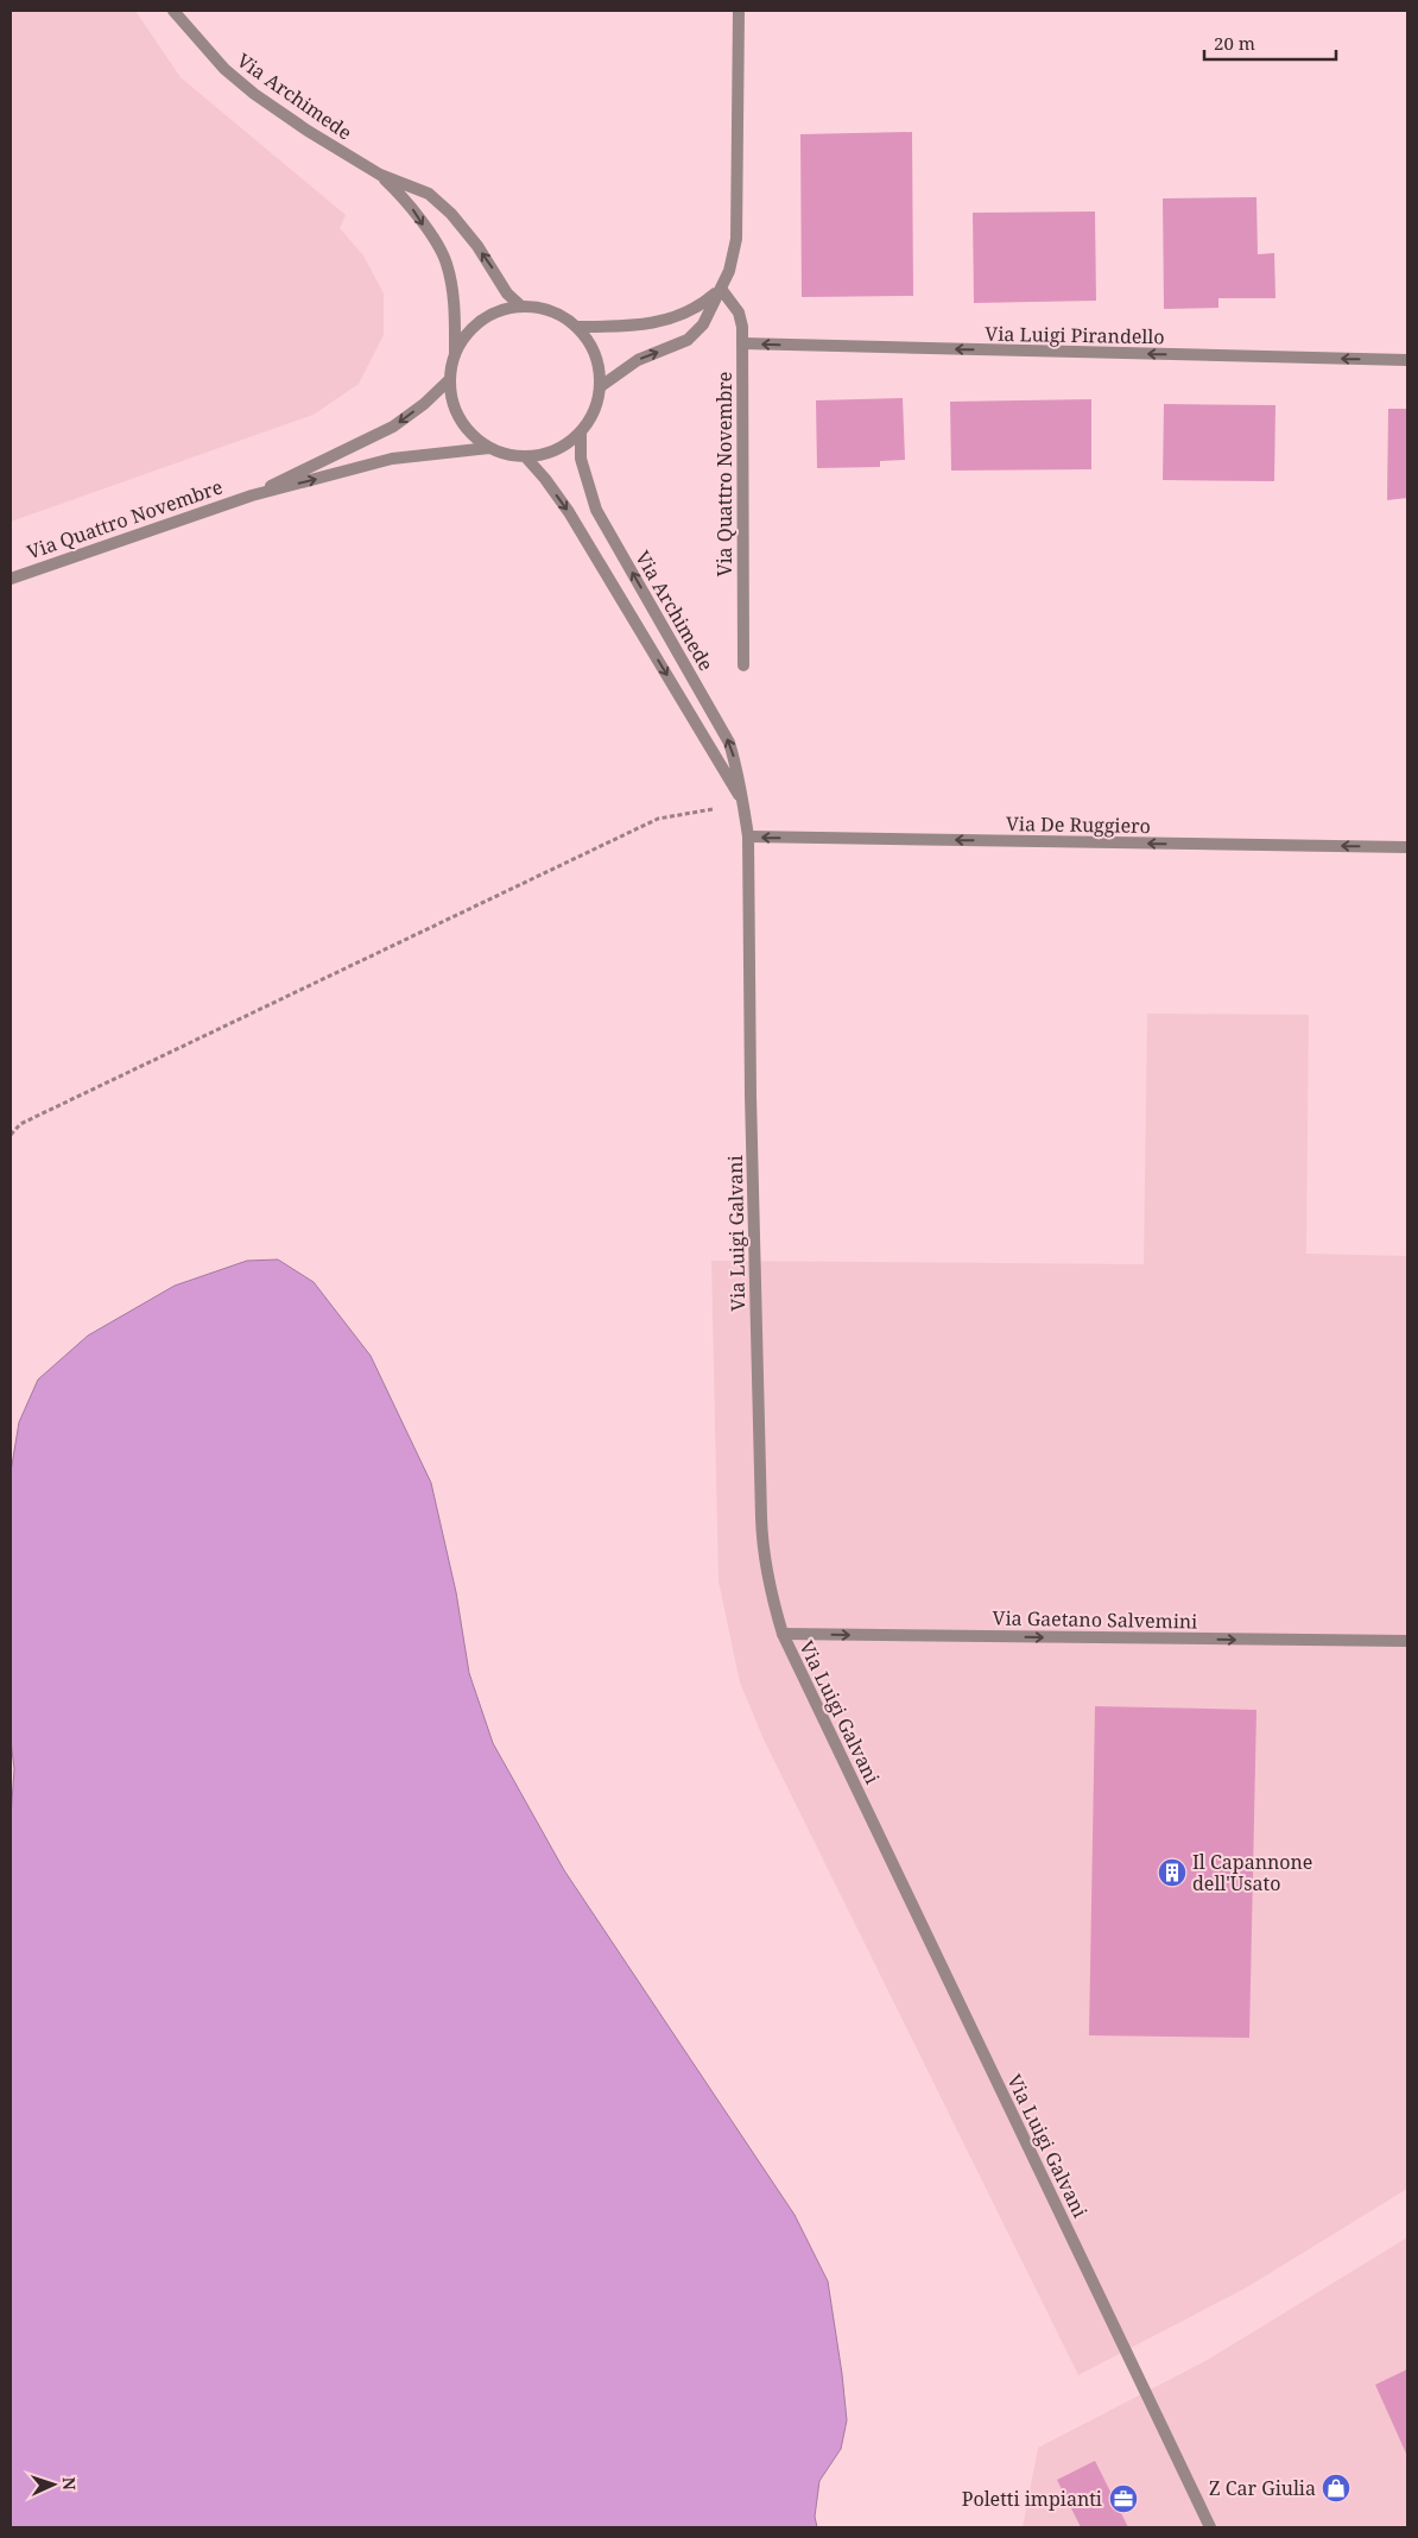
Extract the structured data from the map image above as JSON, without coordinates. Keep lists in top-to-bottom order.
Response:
{
  "streets": {
    "street": [
      "Via Archimede",
      "Via Luigi Pirandello",
      "Via Quattro Novembre",
      "Via De Ruggiero",
      "Via Luigi Galvani",
      "Via Gaetano Salvemini"
    ]
  },
  "crossings": [
    ["Via Archimede", "Via Quattro Novembre"],
    ["Via Archimede", "Via De Ruggiero"],
    ["Via Archimede", "Via Luigi Galvani"],
    ["Via Luigi Pirandello", "Via Quattro Novembre"],
    ["Via De Ruggiero", "Via Luigi Galvani"],
    ["Via Luigi Galvani", "Via Gaetano Salvemini"]
  ],
  "one_way": ["Via Luigi Pirandello", "Via De Ruggiero", "Via Gaetano Salvemini"],
  "places": {
    "building": ["Il Capannone dell'Usato"],
    "shop": ["Z Car Giulia"],
    "office": ["Poletti impianti"]
  },
  "scale_bar": "20 m",
  "north": "right"
}
